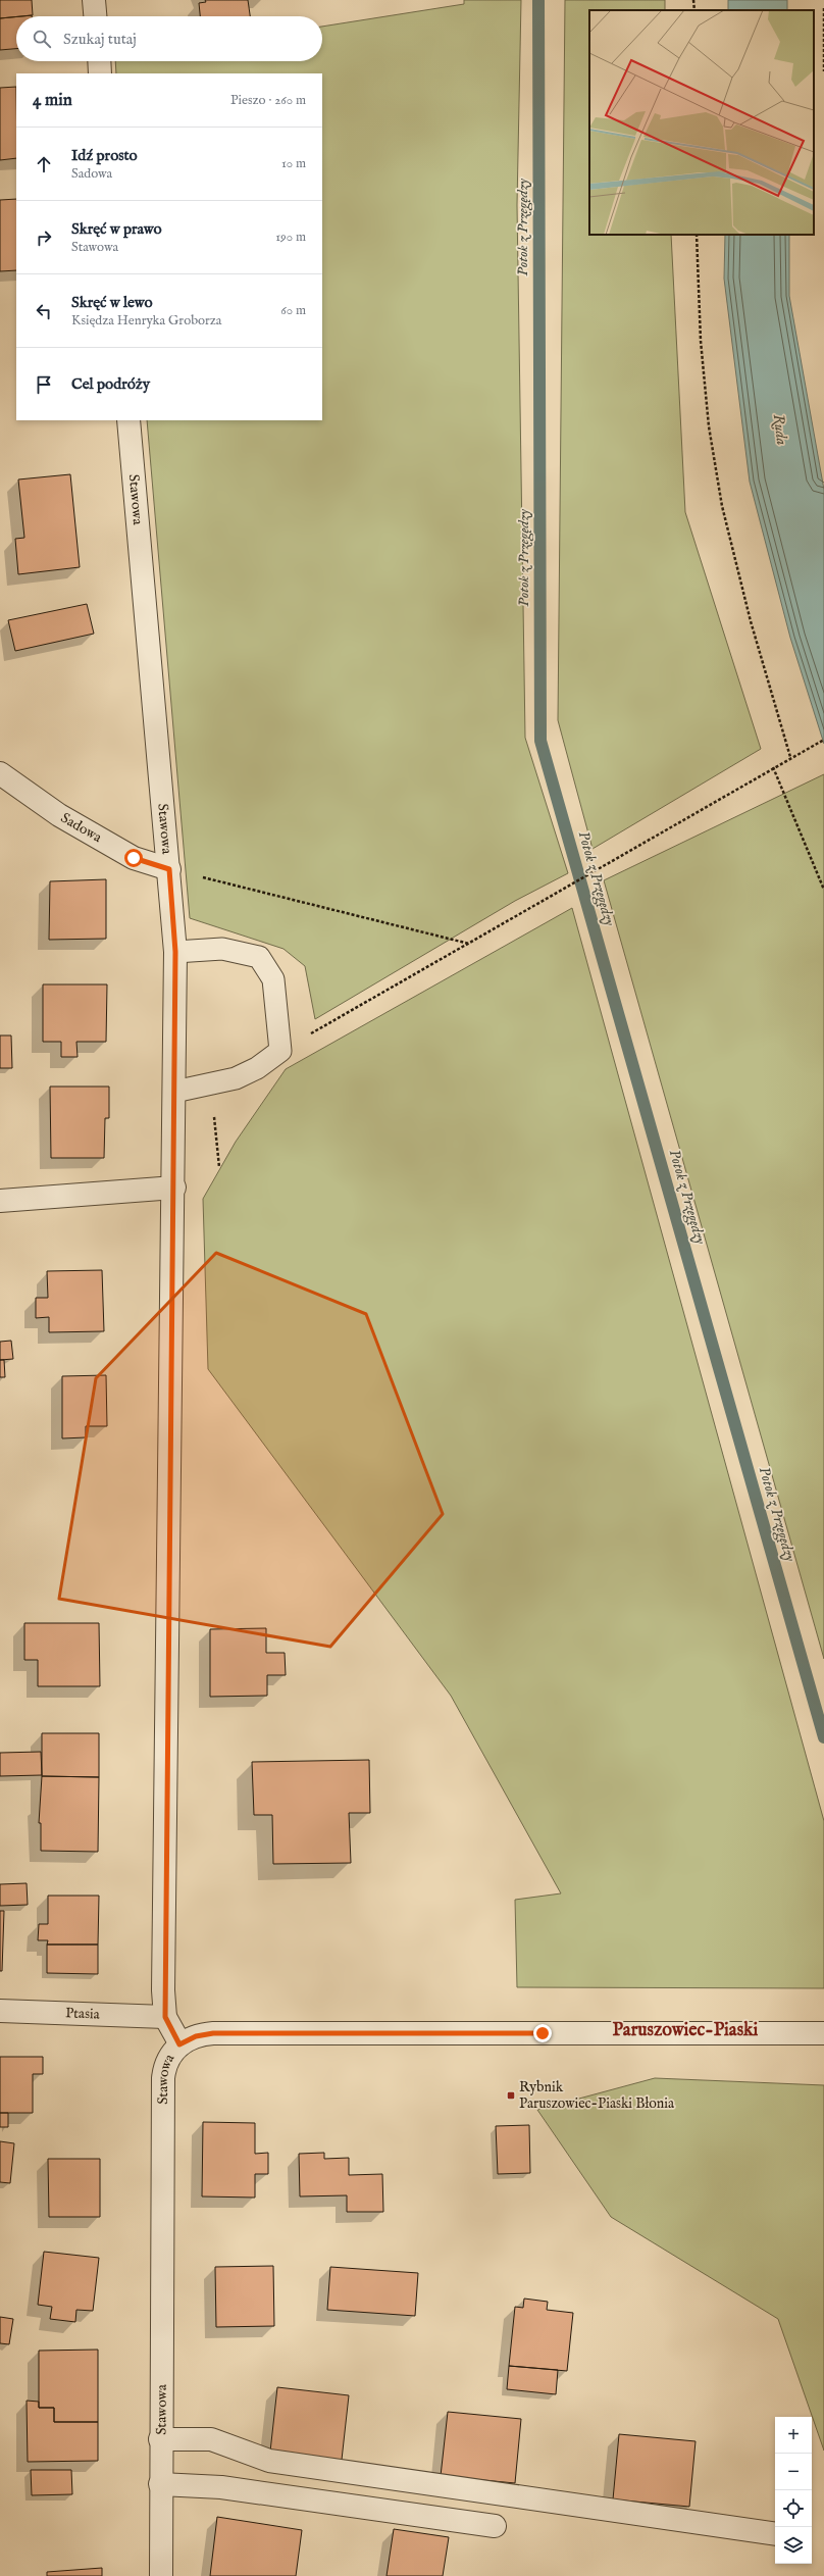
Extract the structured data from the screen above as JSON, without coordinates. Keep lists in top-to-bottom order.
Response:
{
  "streets": {
    "street": ["Stawowa", "Sadowa", "Ptasia"]
  },
  "crossings": [
    ["Stawowa", "Sadowa"],
    ["Stawowa", "Ptasia"]
  ],
  "districts": ["Paruszowiec-Piaski"],
  "water": ["Potok z Przegędzy", "Ruda"],
  "places": {
    "transit": ["Rybnik Paruszowiec-Piaski Błonia"]
  },
  "page": {
    "search": "Szukaj tutaj",
    "heading": ["4 min", "Pieszo · 260 m"],
    "list": [
      ["Idź prosto", "Sadowa", "10 m"],
      ["Skręć w prawo", "Stawowa", "190 m"],
      ["Skręć w lewo", "Księdza Henryka Groborza", "60 m"],
      "Cel podróży"
    ],
    "map_buttons": ["+", "−"]
  }
}
